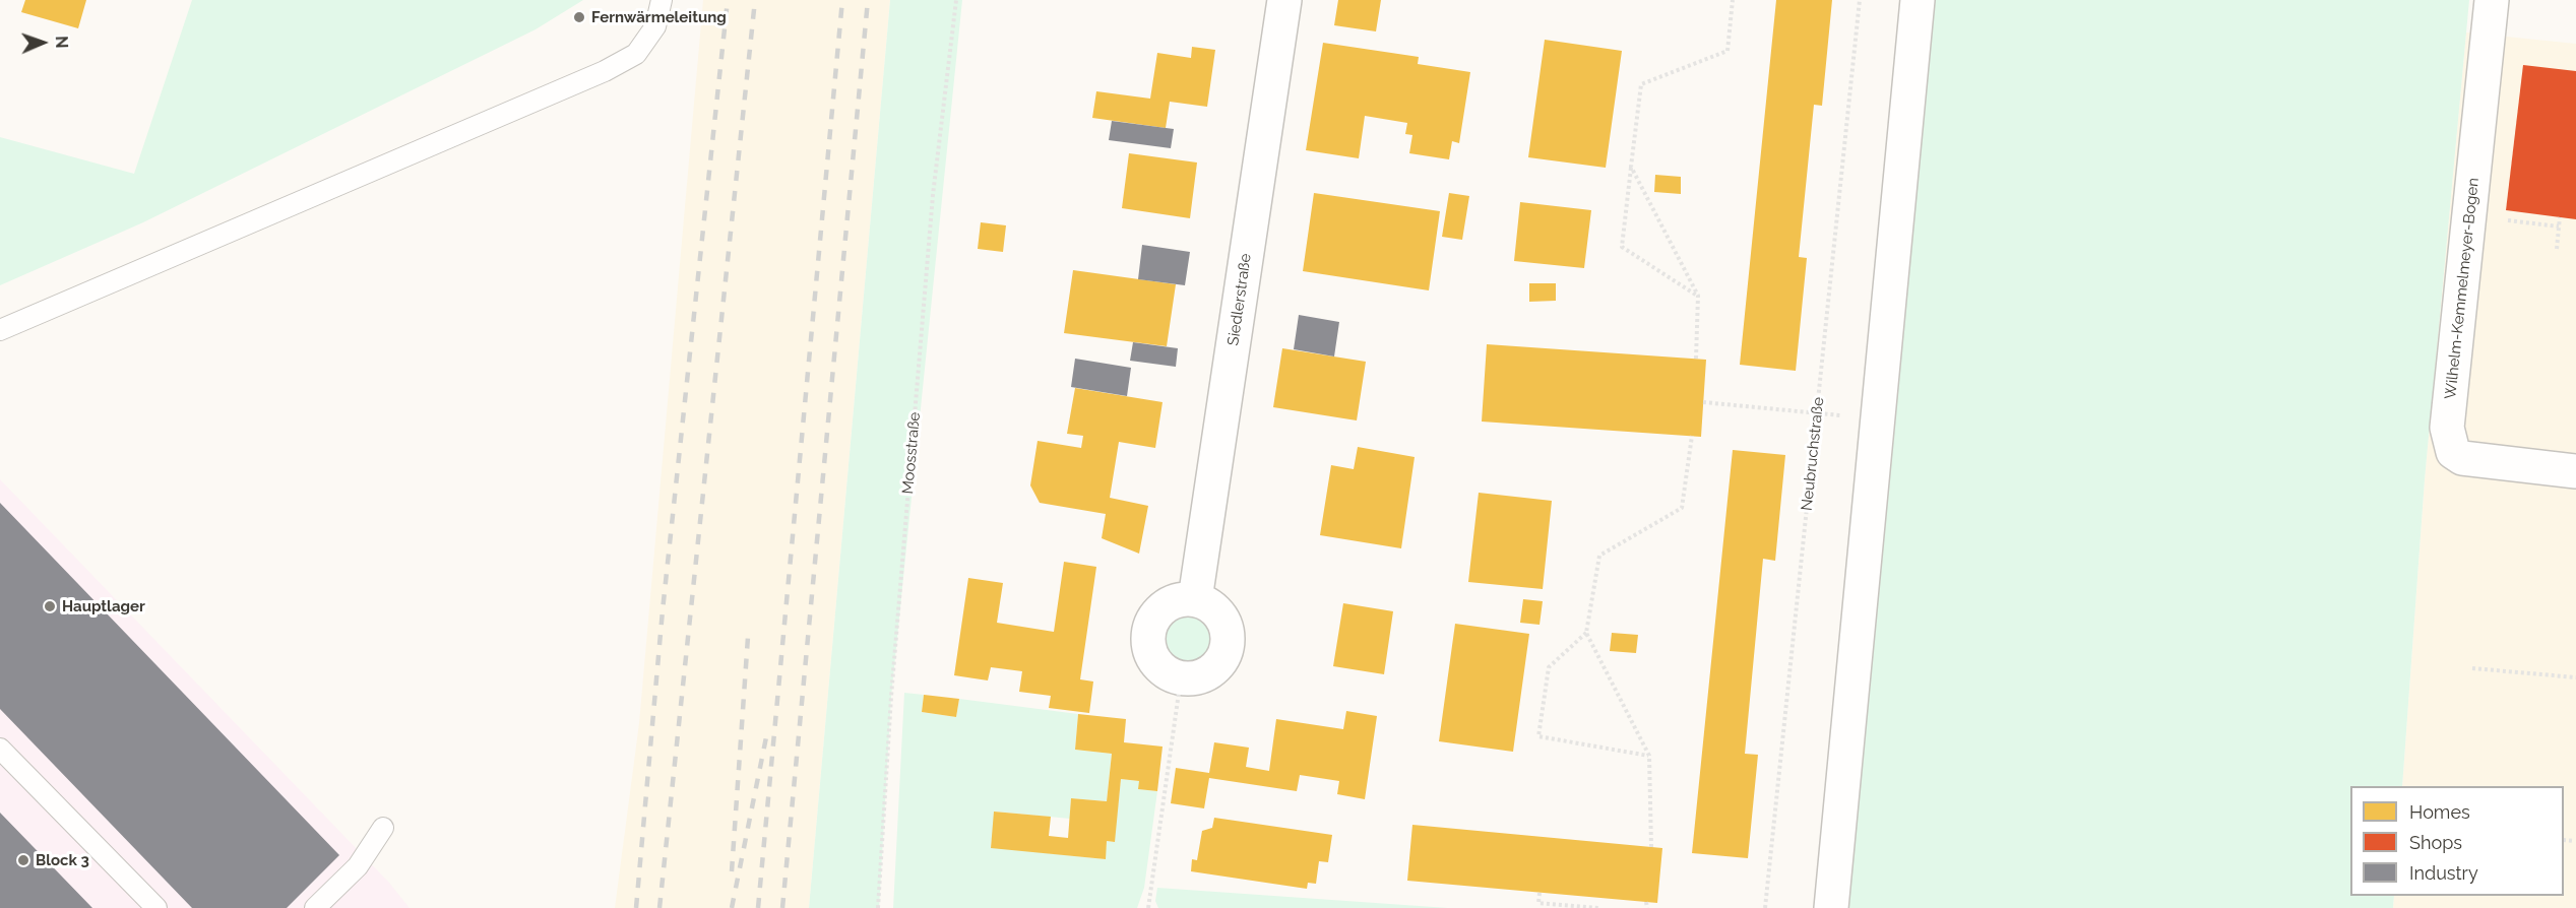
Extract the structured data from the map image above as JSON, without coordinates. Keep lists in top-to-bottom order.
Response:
{
  "streets": {
    "street": ["Wilhelm-Kemmelmeyer-Bogen", "Siedlerstraße"],
    "path": ["Moosstraße", "Neubruchstraße"]
  },
  "places": ["Fernwärmeleitung", "Hauptlager", "Block 3"],
  "legend": ["Homes", "Shops", "Industry"],
  "north": "right"
}
